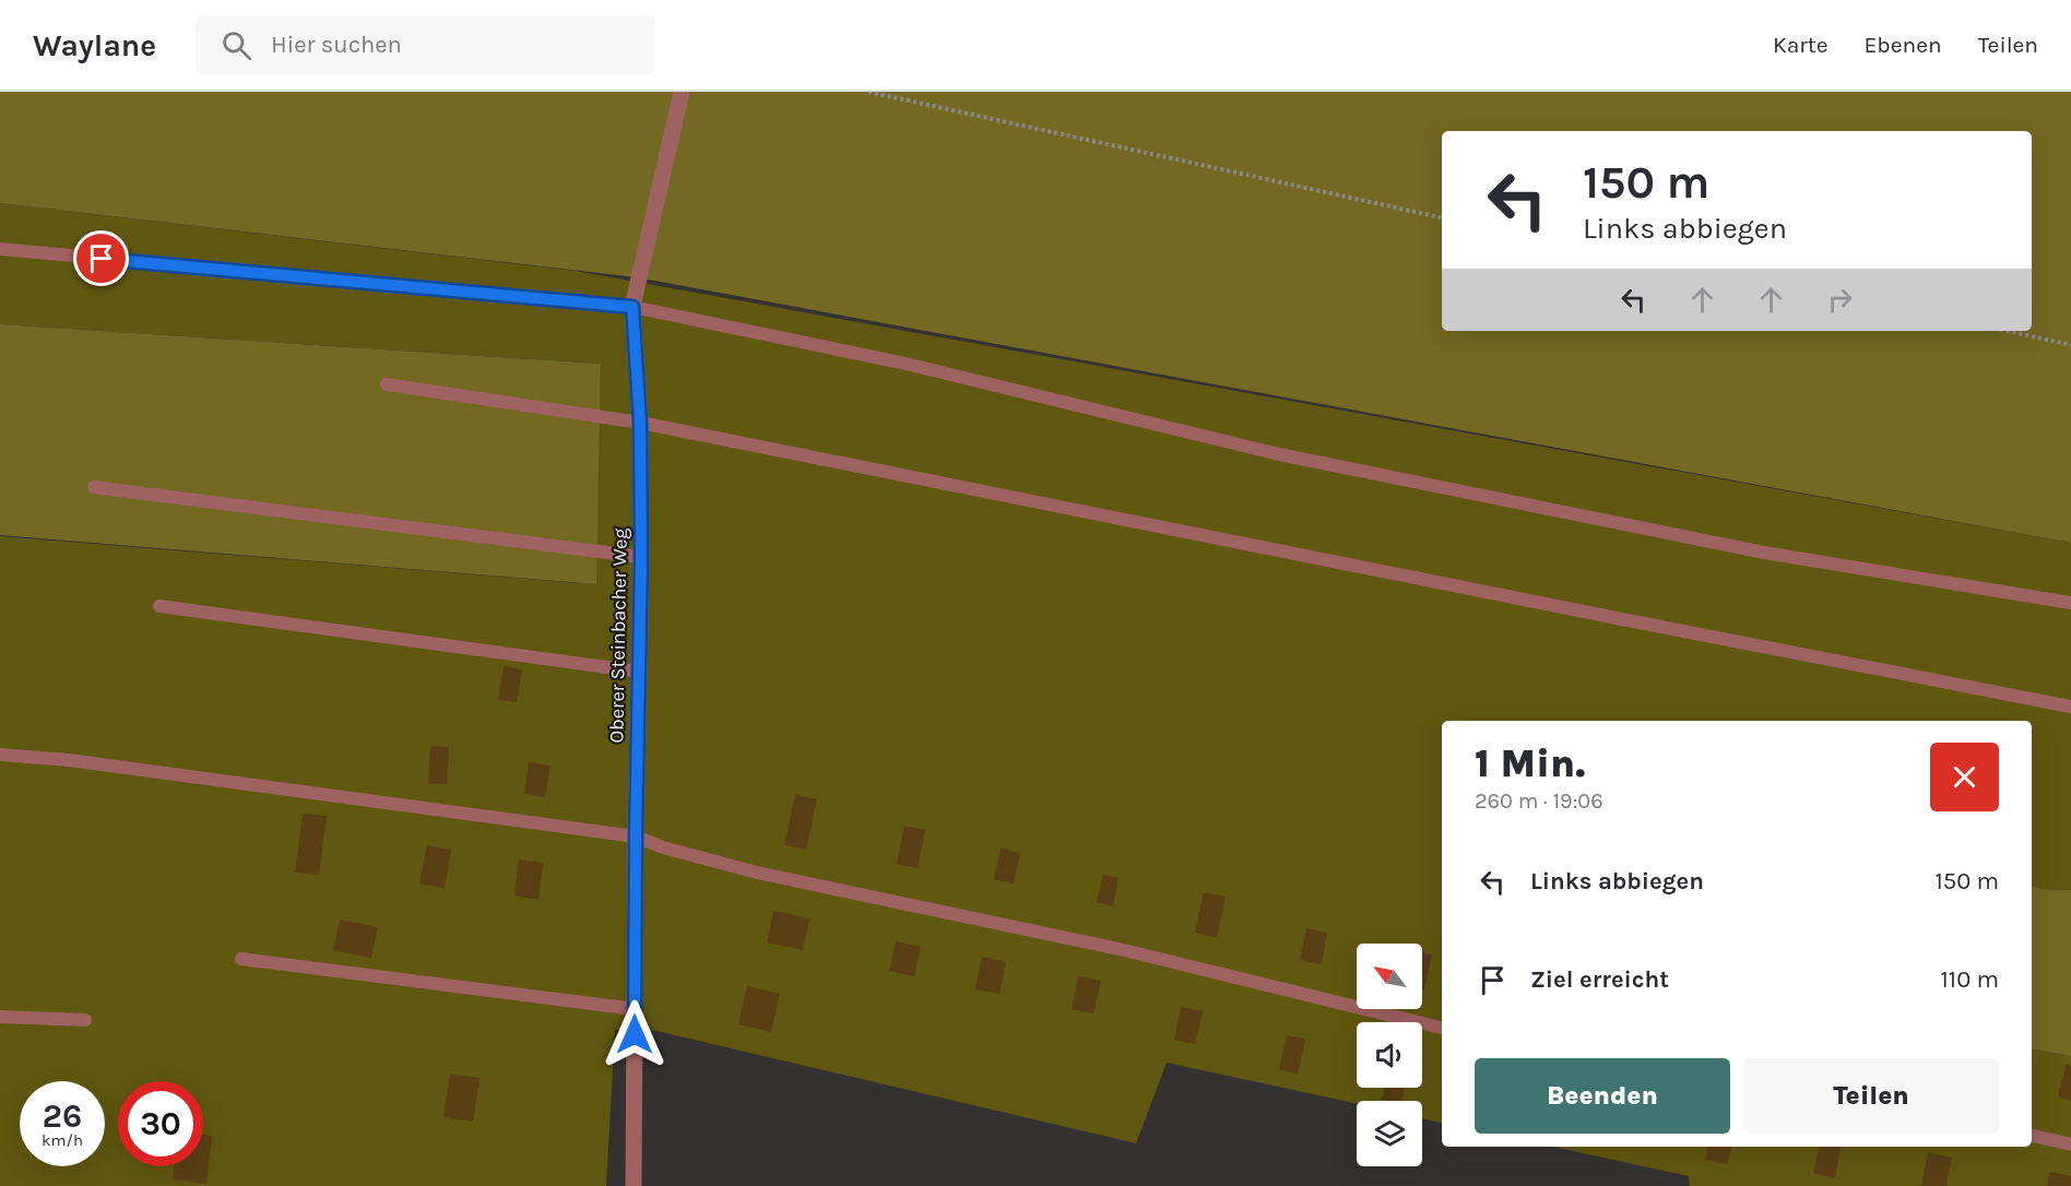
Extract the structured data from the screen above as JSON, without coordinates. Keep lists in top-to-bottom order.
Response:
{
  "streets": {
    "street": ["Oberer Steinbacher Weg"]
  },
  "north": "top left",
  "page": {
    "header": "Waylane",
    "search": "Hier suchen",
    "nav": ["Karte", "Ebenen", "Teilen"],
    "turn": ["150 m", "Links abbiegen"],
    "heading": ["1 Min.", "260 m · 19:06"],
    "list": [
      {
        "name": "Links abbiegen",
        "value": "150 m"
      },
      {
        "name": "Ziel erreicht",
        "value": "110 m"
      }
    ],
    "buttons": ["Beenden", "Teilen"],
    "speed": "26 km/h",
    "limit": "30"
  }
}
